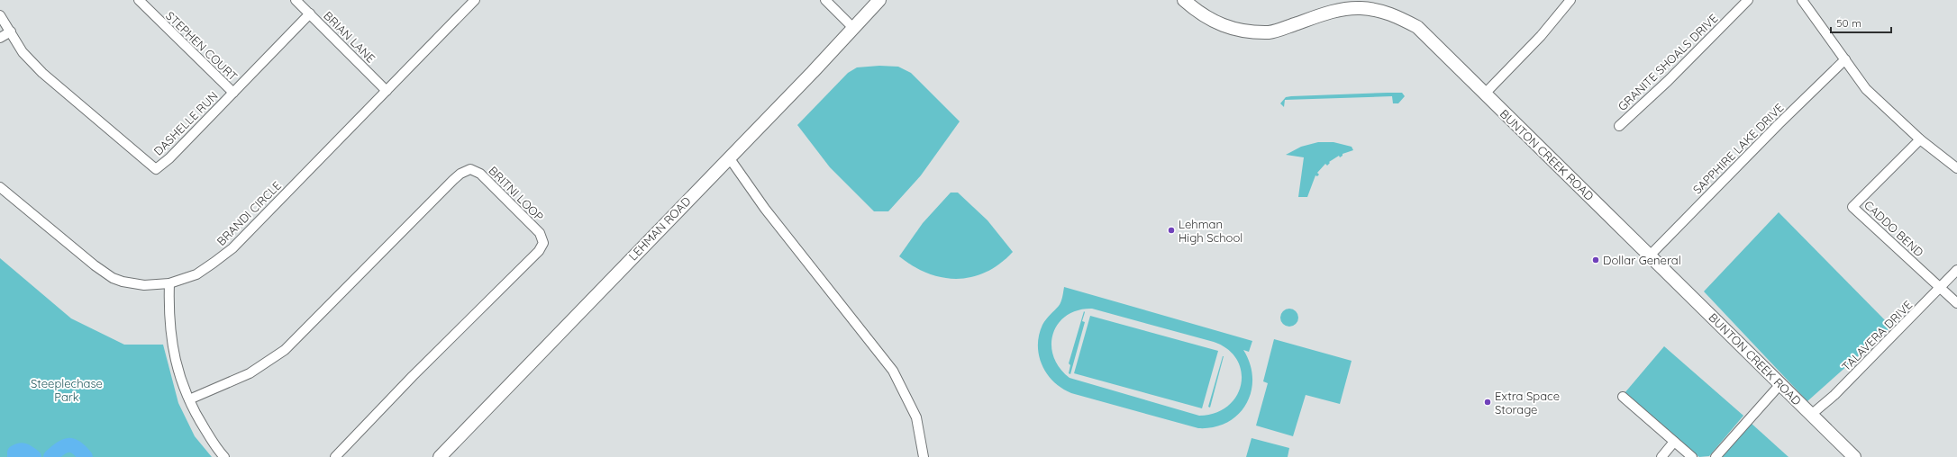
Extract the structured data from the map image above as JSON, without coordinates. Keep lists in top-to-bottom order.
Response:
{
  "streets": {
    "street": [
      "BRIAN LANE",
      "STEPHEN COURT",
      "GRANITE SHOALS DRIVE",
      "DASHELLE RUN",
      "SAPPHIRE LAKE DRIVE",
      "BUNTON CREEK ROAD",
      "BRITNI LOOP",
      "BRANDI CIRCLE",
      "LEHMAN ROAD",
      "CADDO BEND",
      "TALAVERA DRIVE"
    ]
  },
  "crossings": [
    ["BRIAN LANE", "DASHELLE RUN"],
    ["BRIAN LANE", "BRANDI CIRCLE"],
    ["STEPHEN COURT", "DASHELLE RUN"],
    ["SAPPHIRE LAKE DRIVE", "BUNTON CREEK ROAD"],
    ["BUNTON CREEK ROAD", "TALAVERA DRIVE"],
    ["CADDO BEND", "TALAVERA DRIVE"]
  ],
  "parks": ["Steeplechase Park"],
  "places": ["Lehman High School", "Dollar General", "Extra Space Storage"],
  "scale_bar": "50 m"
}
